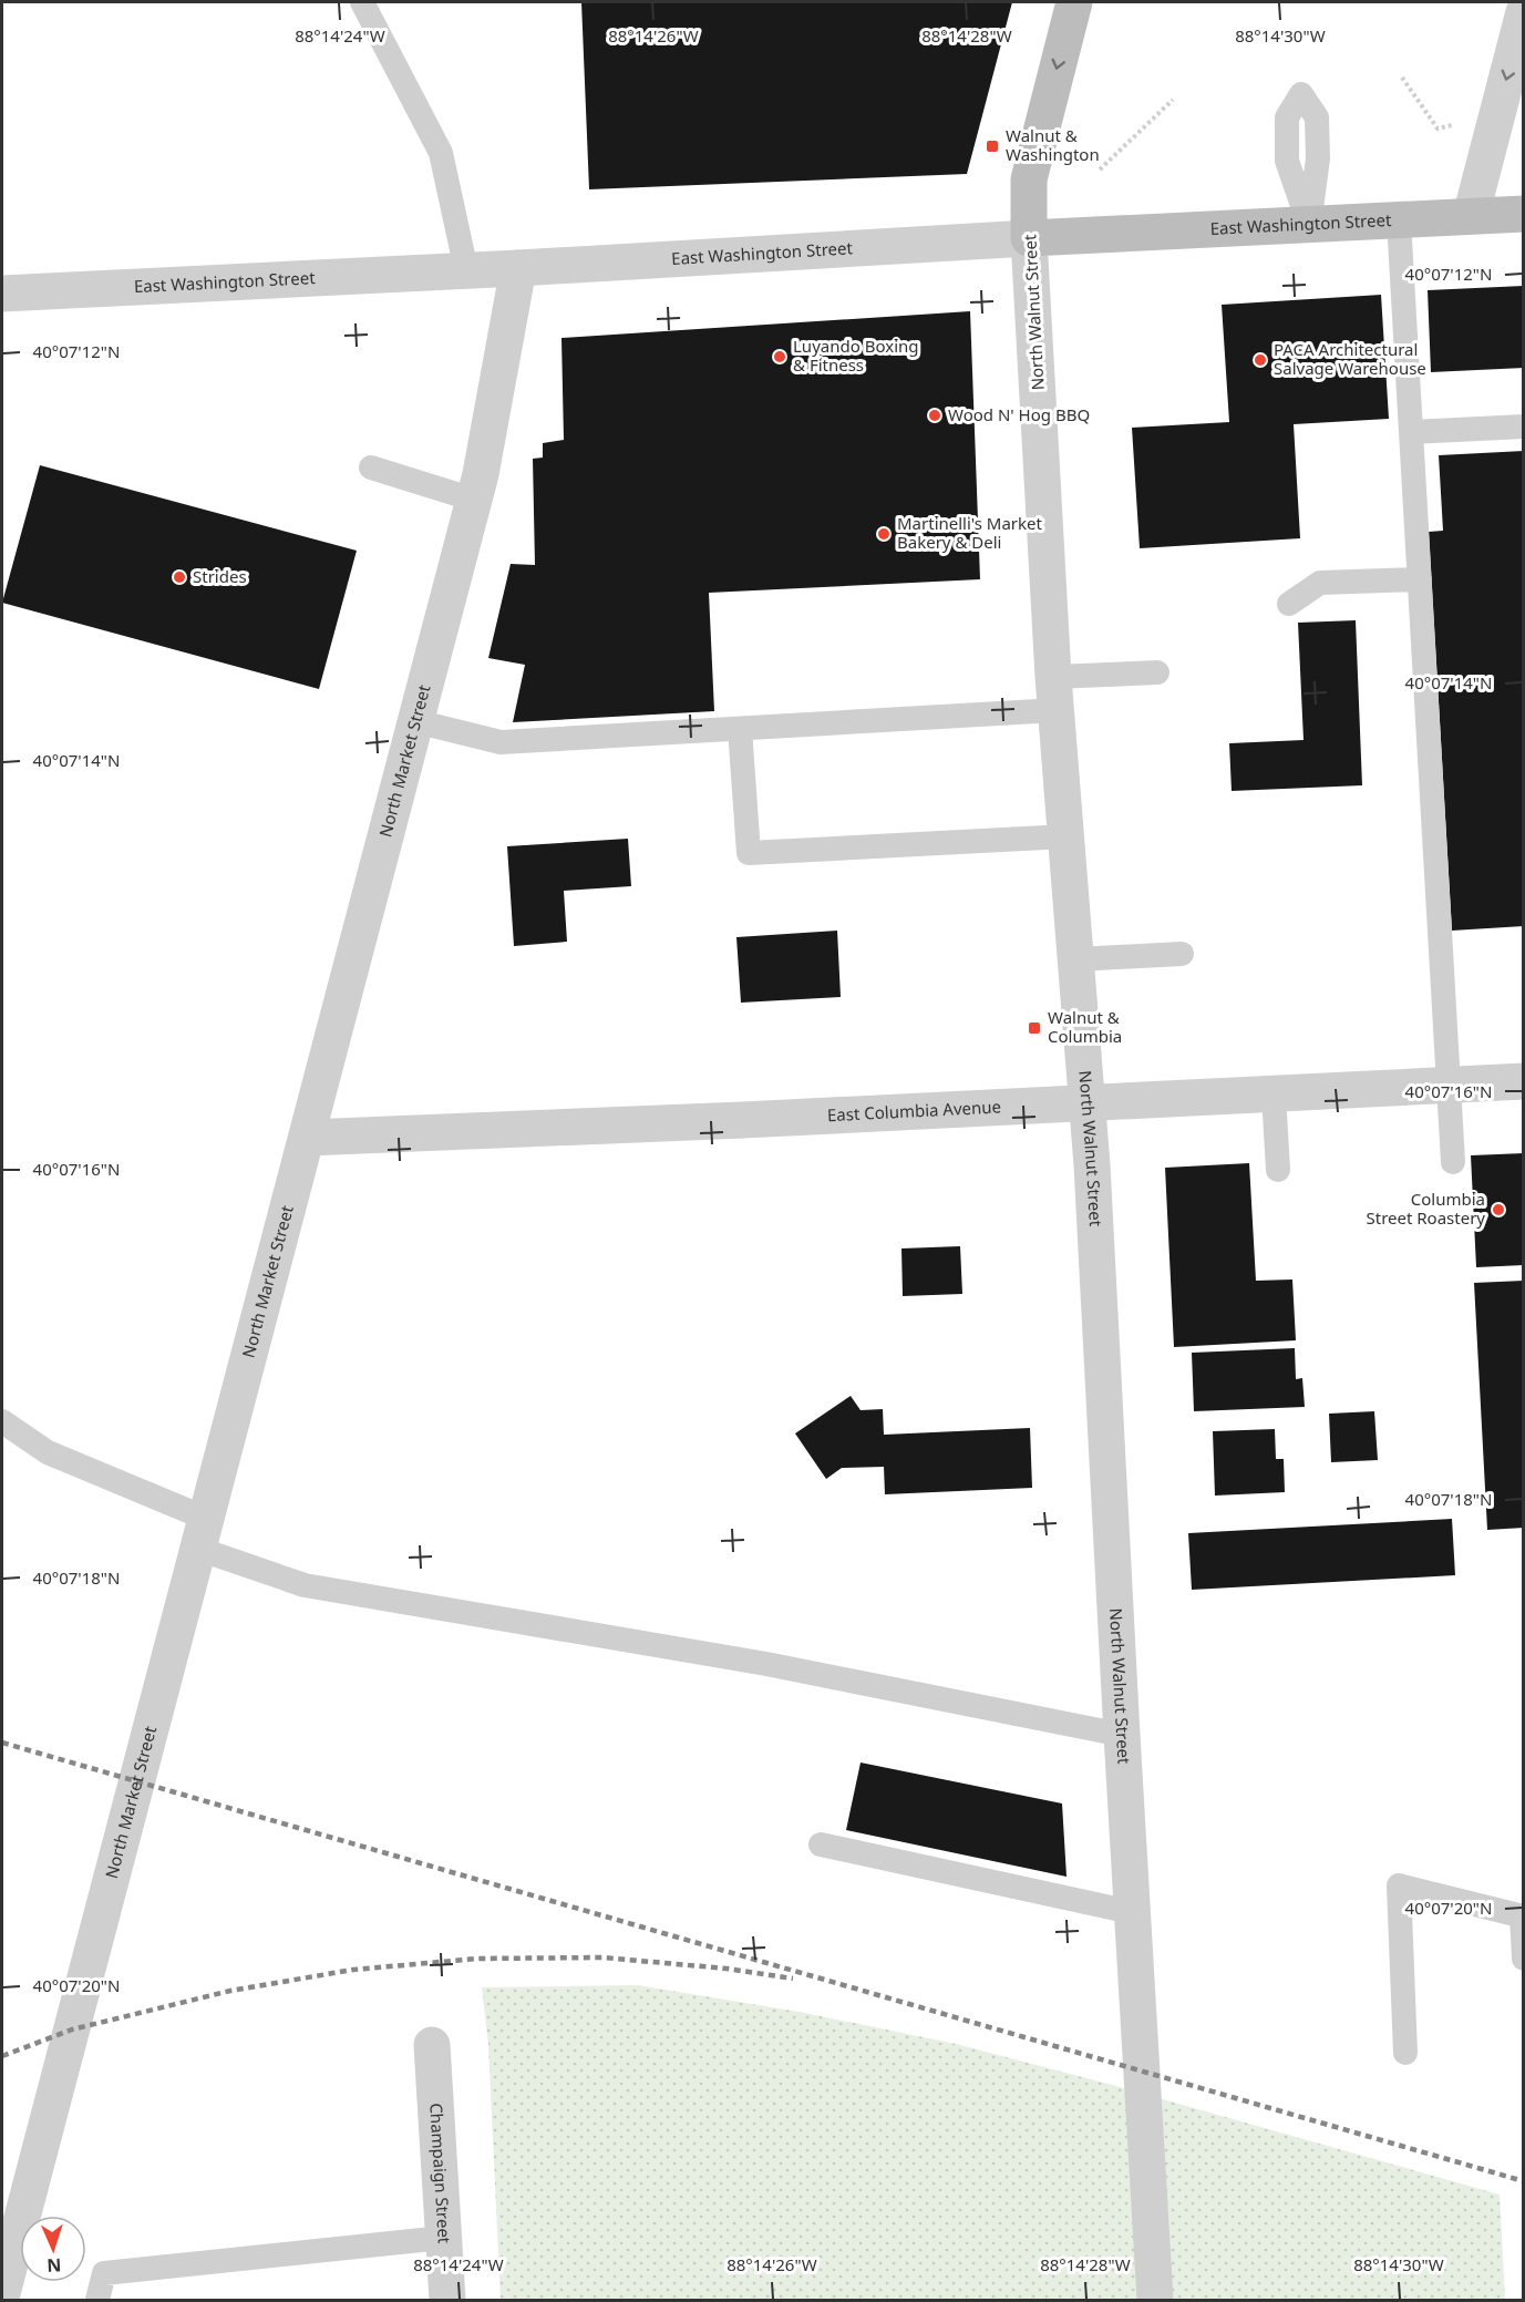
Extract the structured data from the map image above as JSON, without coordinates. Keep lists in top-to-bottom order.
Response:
{
  "streets": {
    "main road": ["East Washington Street", "North Walnut Street"],
    "street": ["North Market Street", "East Columbia Avenue", "Champaign Street"]
  },
  "crossings": [
    ["East Washington Street", "North Walnut Street"],
    ["East Washington Street", "North Market Street"],
    ["North Walnut Street", "East Columbia Avenue"],
    ["North Market Street", "East Columbia Avenue"]
  ],
  "places": {
    "transit": ["Walnut & Washington", "Walnut & Columbia"],
    "other": [
      "Luyando Boxing & Fitness",
      "PACA Architectural Salvage Warehouse",
      "Wood N' Hog BBQ",
      "Martinelli's Market Bakery & Deli",
      "Strides",
      "Columbia Street Roastery"
    ]
  },
  "north": "bottom",
  "coordinates": [
    "88°14'24\"W",
    "88°14'26\"W",
    "88°14'28\"W",
    "88°14'30\"W",
    "40°07'12\"N",
    "40°07'14\"N",
    "40°07'16\"N",
    "40°07'18\"N",
    "40°07'20\"N"
  ]
}
